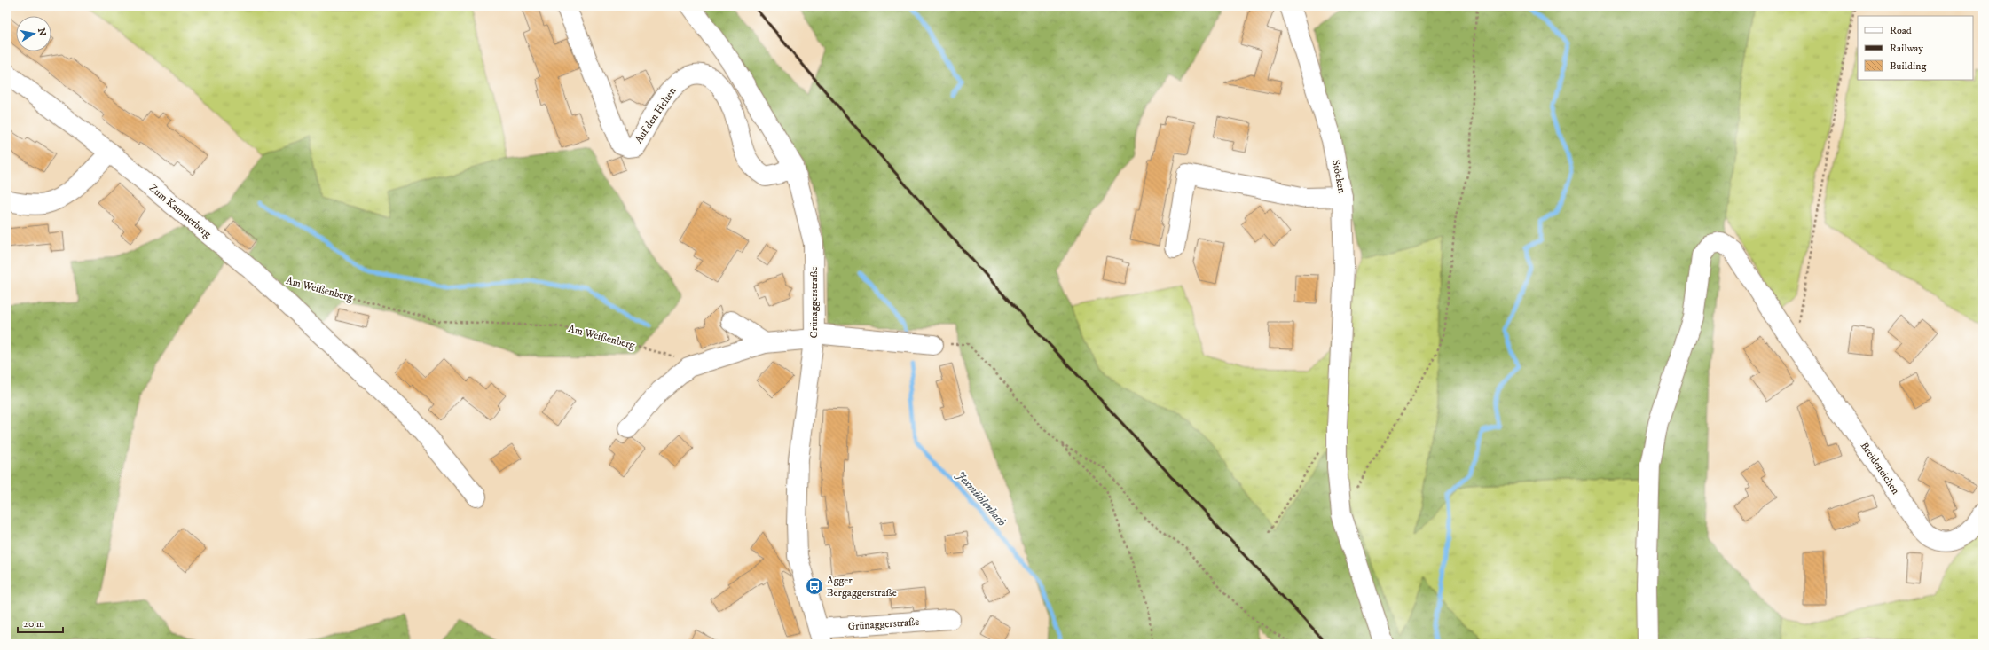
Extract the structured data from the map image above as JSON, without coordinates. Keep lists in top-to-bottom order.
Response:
{
  "streets": {
    "street": [
      "Auf den Helten",
      "Stöcken",
      "Zum Kammerberg",
      "Am Weißenberg",
      "Grünaggerstraße",
      "Breideneichen"
    ]
  },
  "crossings": [
    ["Auf den Helten", "Grünaggerstraße"],
    ["Zum Kammerberg", "Am Weißenberg"]
  ],
  "water": ["Jexmühlenbach"],
  "places": {
    "bus stop": ["Agger Bergaggerstraße"]
  },
  "legend": ["Road", "Railway", "Building"],
  "scale_bar": "20 m",
  "north": "right"
}
